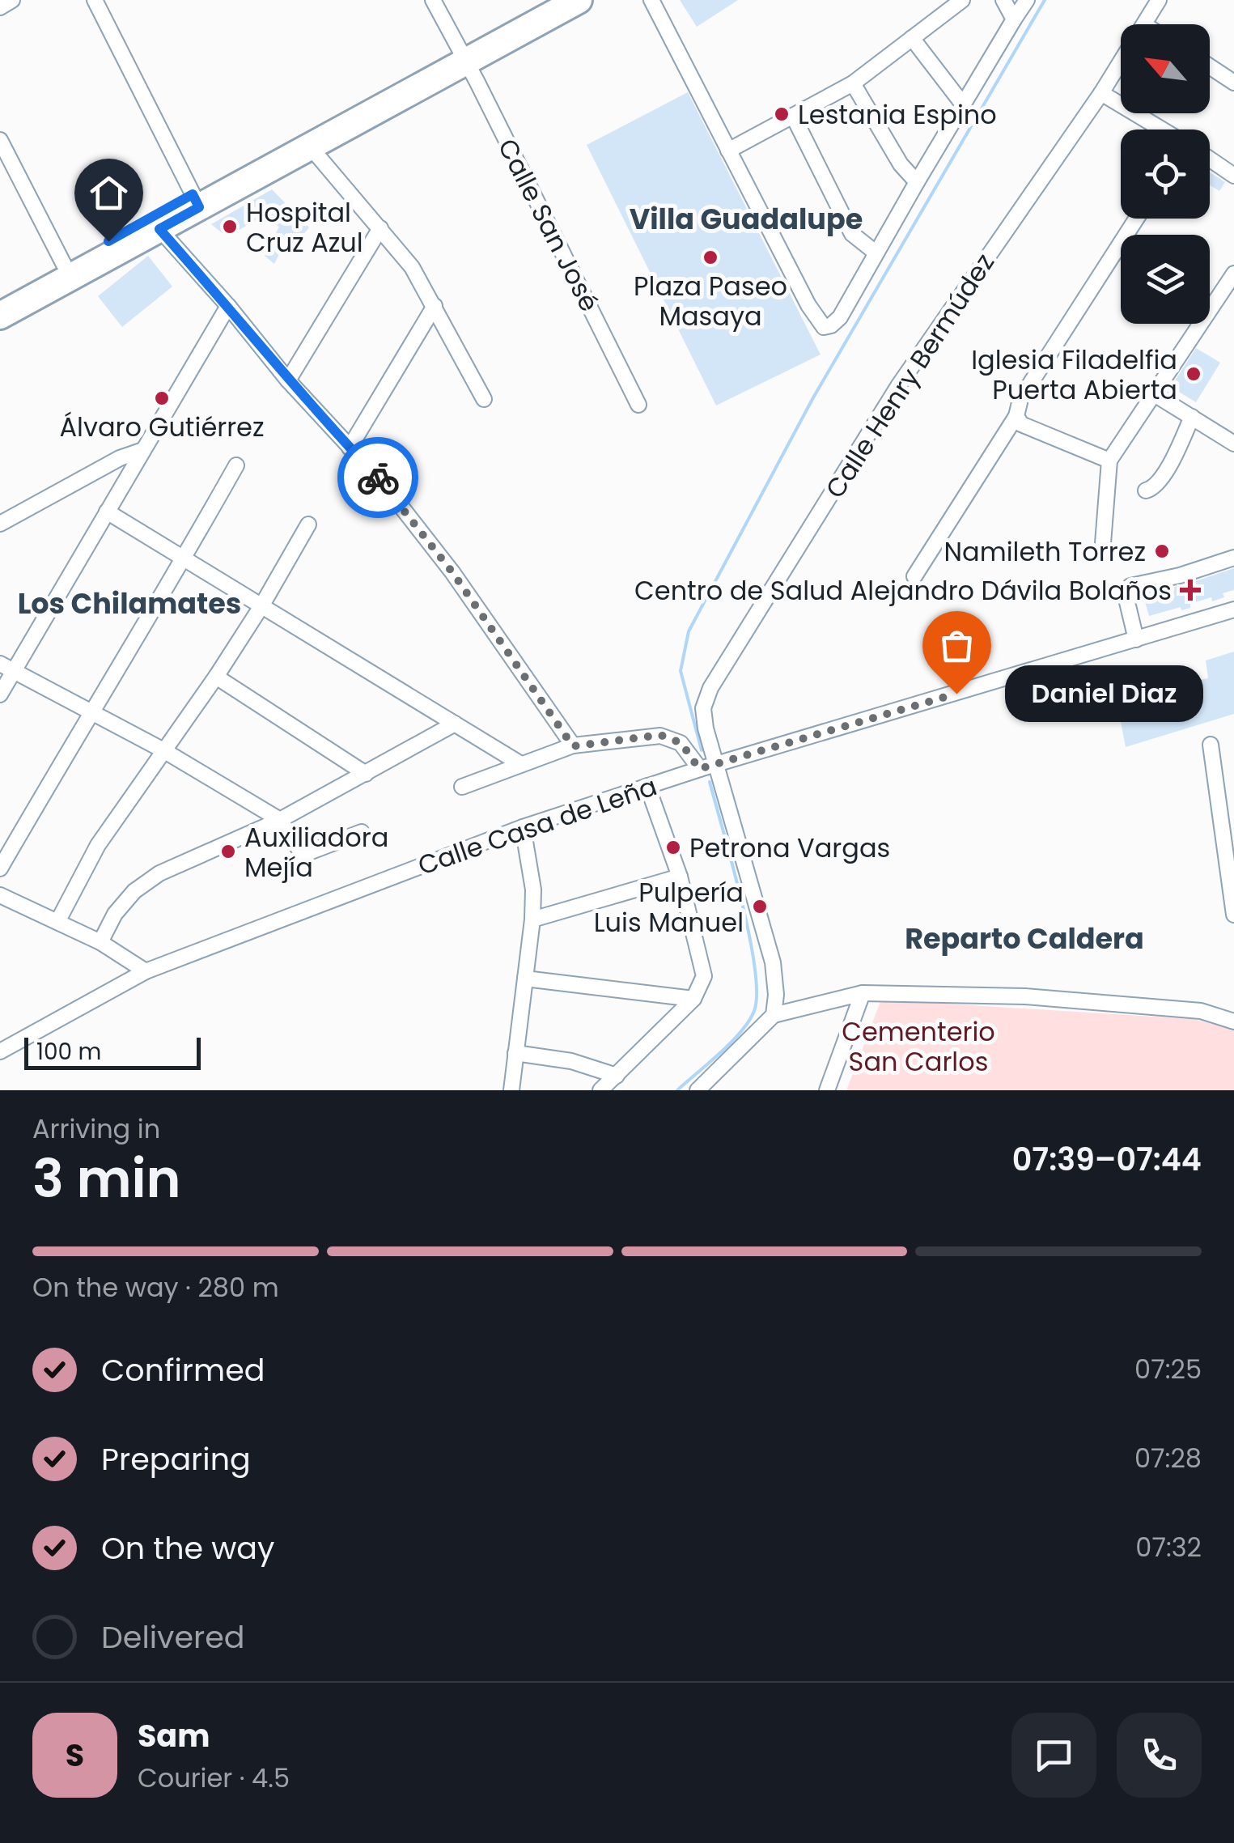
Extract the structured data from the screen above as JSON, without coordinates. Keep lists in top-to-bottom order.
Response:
{
  "streets": {
    "street": ["Calle San José", "Calle Henry Bermúdez", "Calle Casa de Leña"]
  },
  "crossings": [
    ["Calle Henry Bermúdez", "Calle Casa de Leña"]
  ],
  "districts": ["Villa Guadalupe", "Los Chilamates", "Reparto Caldera"],
  "parks": ["Cementerio San Carlos"],
  "places": {
    "other": [
      "Lestania Espino",
      "Hospital Cruz Azul",
      "Plaza Paseo Masaya",
      "Iglesia Filadelfia Puerta Abierta",
      "Álvaro Gutiérrez",
      "Namileth Torrez",
      "Daniel Diaz",
      "Petrona Vargas",
      "Auxiliadora Mejía",
      "Pulpería Luis Manuel"
    ],
    "health": ["Centro de Salud Alejandro Dávila Bolaños"]
  },
  "scale_bar": "100 m",
  "north": "top left",
  "page": {
    "bubble": "Daniel Diaz",
    "scale": "100 m",
    "heading": ["3 min", "Arriving in", "07:39–07:44"],
    "panel": ["Sam", "Courier · 4.5"],
    "bar": "On the way · 280 m",
    "list": [
      ["Confirmed", "07:25"],
      ["Preparing", "07:28"],
      ["On the way", "07:32"],
      "Delivered"
    ],
    "round": "S"
  }
}
